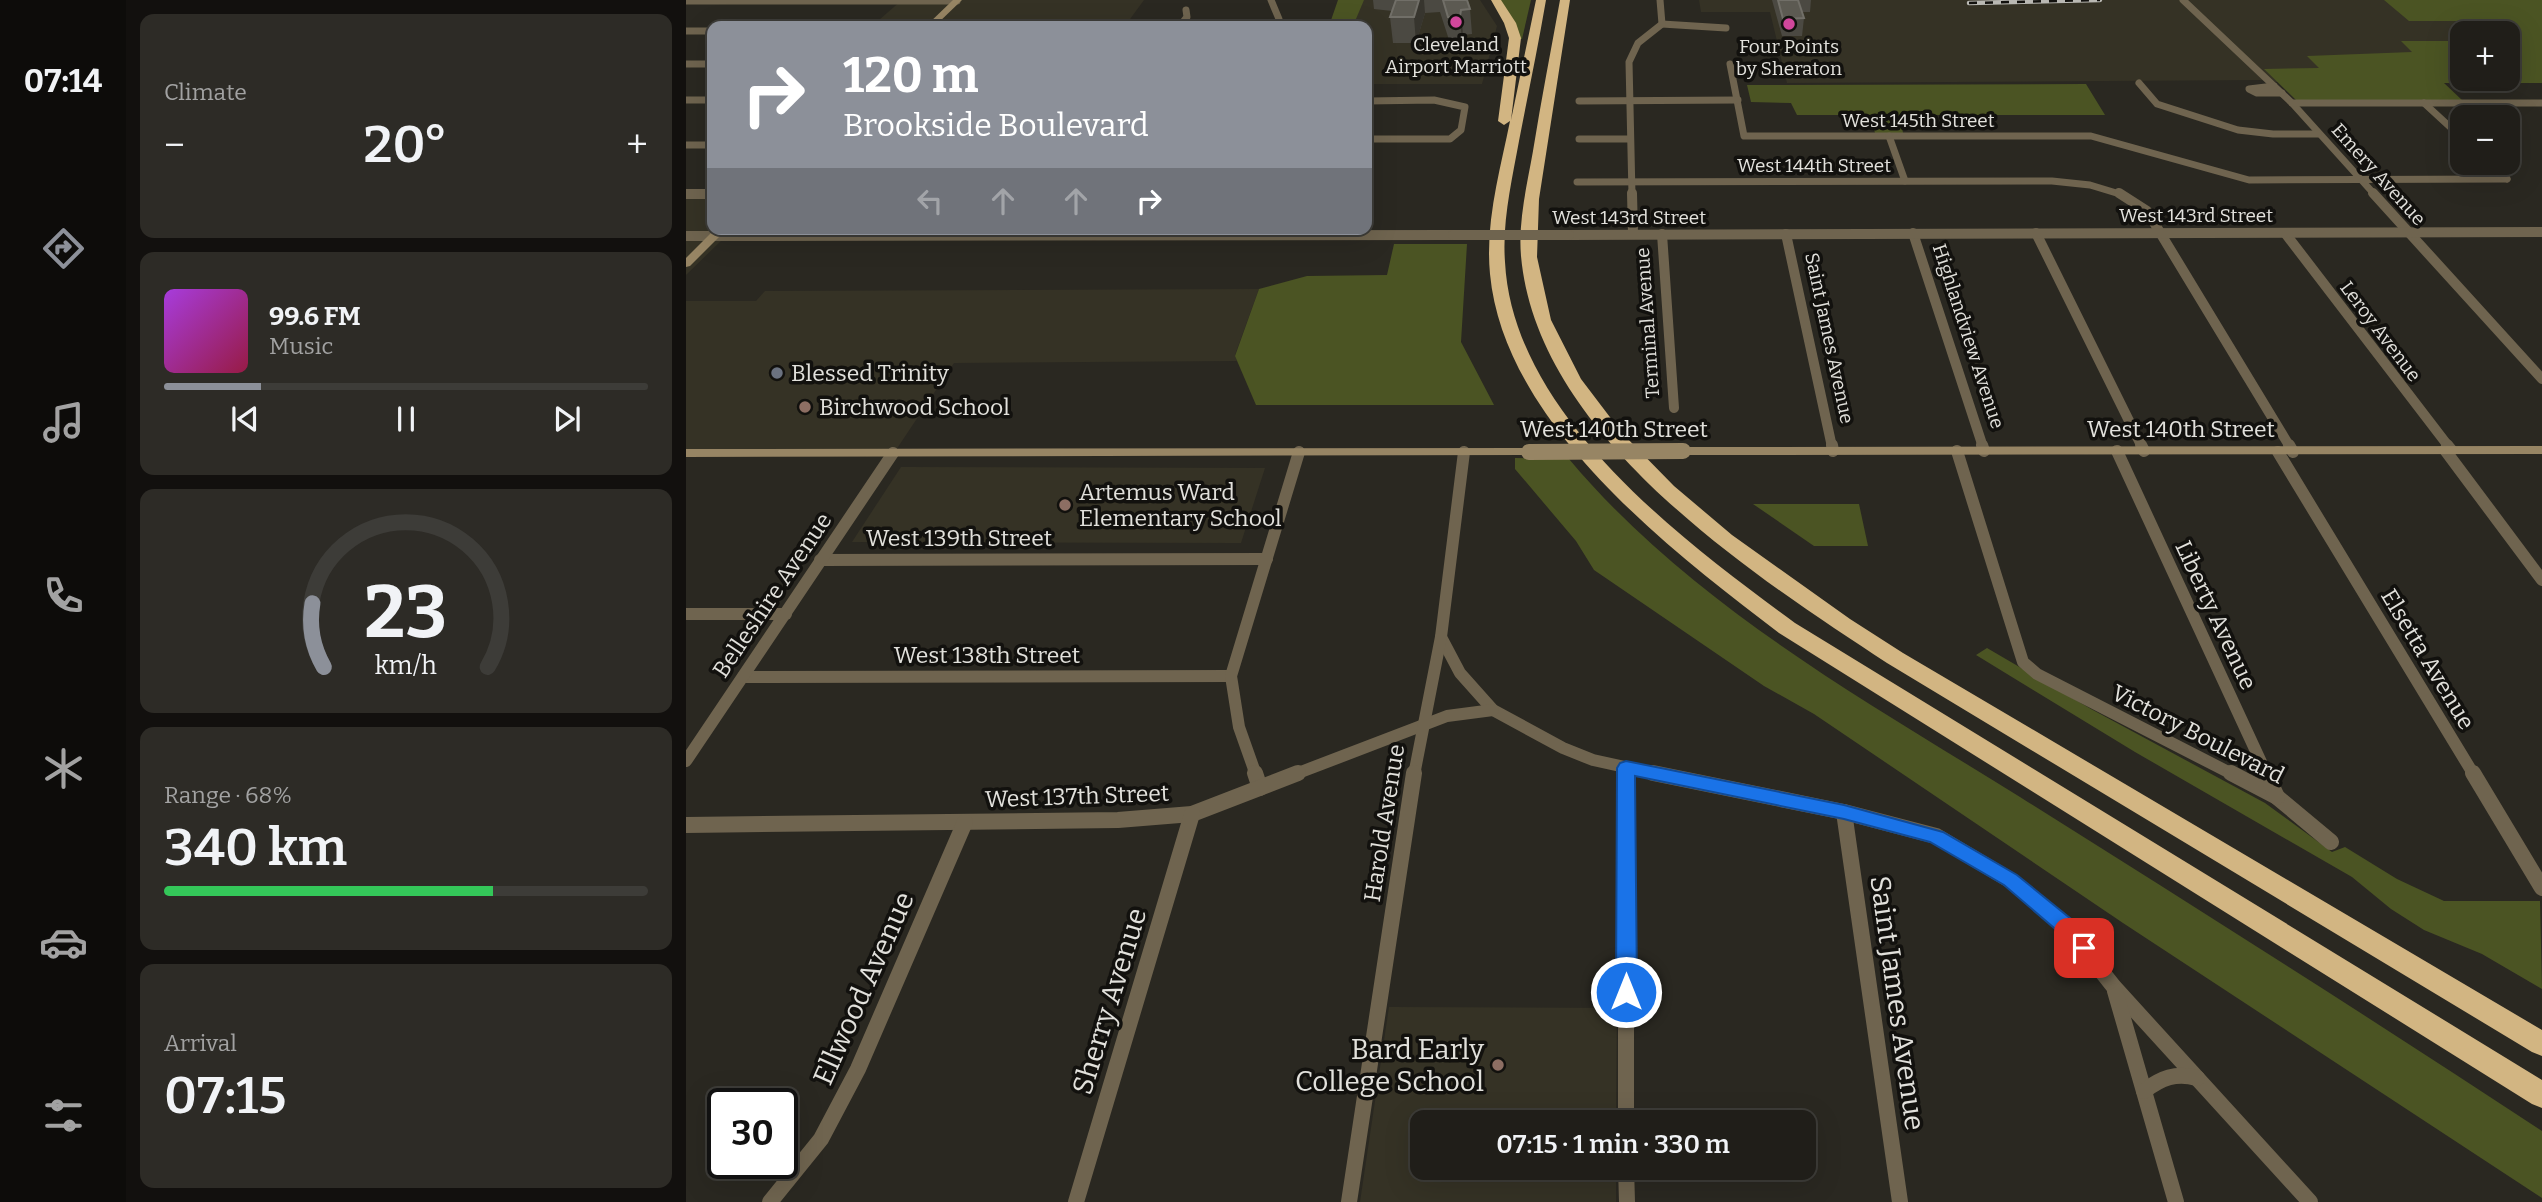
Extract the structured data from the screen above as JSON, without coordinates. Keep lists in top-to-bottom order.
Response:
{
  "streets": {
    "street": [
      "West 145th Street",
      "West 144th Street",
      "Emery Avenue",
      "West 143rd Street",
      "Terminal Avenue",
      "Leroy Avenue",
      "Highlandview Avenue",
      "Saint James Avenue",
      "West 140th Street",
      "West 139th Street",
      "Belleshire Avenue",
      "Liberty Avenue",
      "West 138th Street",
      "Elsetta Avenue",
      "Victory Boulevard",
      "West 137th Street",
      "Harold Avenue",
      "Ellwood Avenue",
      "Sherry Avenue"
    ]
  },
  "crossings": [
    ["West 145th Street", "Emery Avenue"],
    ["West 144th Street", "West 143rd Street"],
    ["West 144th Street", "Terminal Avenue"],
    ["Emery Avenue", "West 143rd Street"],
    ["West 143rd Street", "Terminal Avenue"],
    ["West 143rd Street", "Leroy Avenue"],
    ["West 143rd Street", "Highlandview Avenue"],
    ["West 143rd Street", "Saint James Avenue"],
    ["Leroy Avenue", "West 140th Street"],
    ["Highlandview Avenue", "West 140th Street"],
    ["Saint James Avenue", "West 140th Street"],
    ["West 140th Street", "Belleshire Avenue"],
    ["West 140th Street", "Liberty Avenue"],
    ["West 140th Street", "Elsetta Avenue"],
    ["West 140th Street", "Victory Boulevard"],
    ["West 140th Street", "Harold Avenue"],
    ["West 139th Street", "Belleshire Avenue"],
    ["Belleshire Avenue", "West 138th Street"],
    ["Liberty Avenue", "Victory Boulevard"],
    ["West 137th Street", "Harold Avenue"],
    ["West 137th Street", "Ellwood Avenue"],
    ["West 137th Street", "Sherry Avenue"]
  ],
  "places": [
    "Cleveland Airport Marriott",
    "Four Points by Sheraton",
    "Blessed Trinity",
    "Birchwood School",
    "Artemus Ward Elementary School",
    "Bard Early College School"
  ],
  "page": {
    "tabs": "07:14",
    "tile": [
      "Climate",
      ["Range · 68%", "340 km"],
      ["Arrival", "07:15"]
    ],
    "map_buttons": ["+", "−"],
    "turn": ["120 m", "Brookside Boulevard"],
    "heat": ["−", "20°", "+"],
    "song": ["99.6 FM", "Music"],
    "limit": "30",
    "trip": "07:15 · 1 min · 330 m",
    "gauge": ["23", "km/h"]
  }
}
